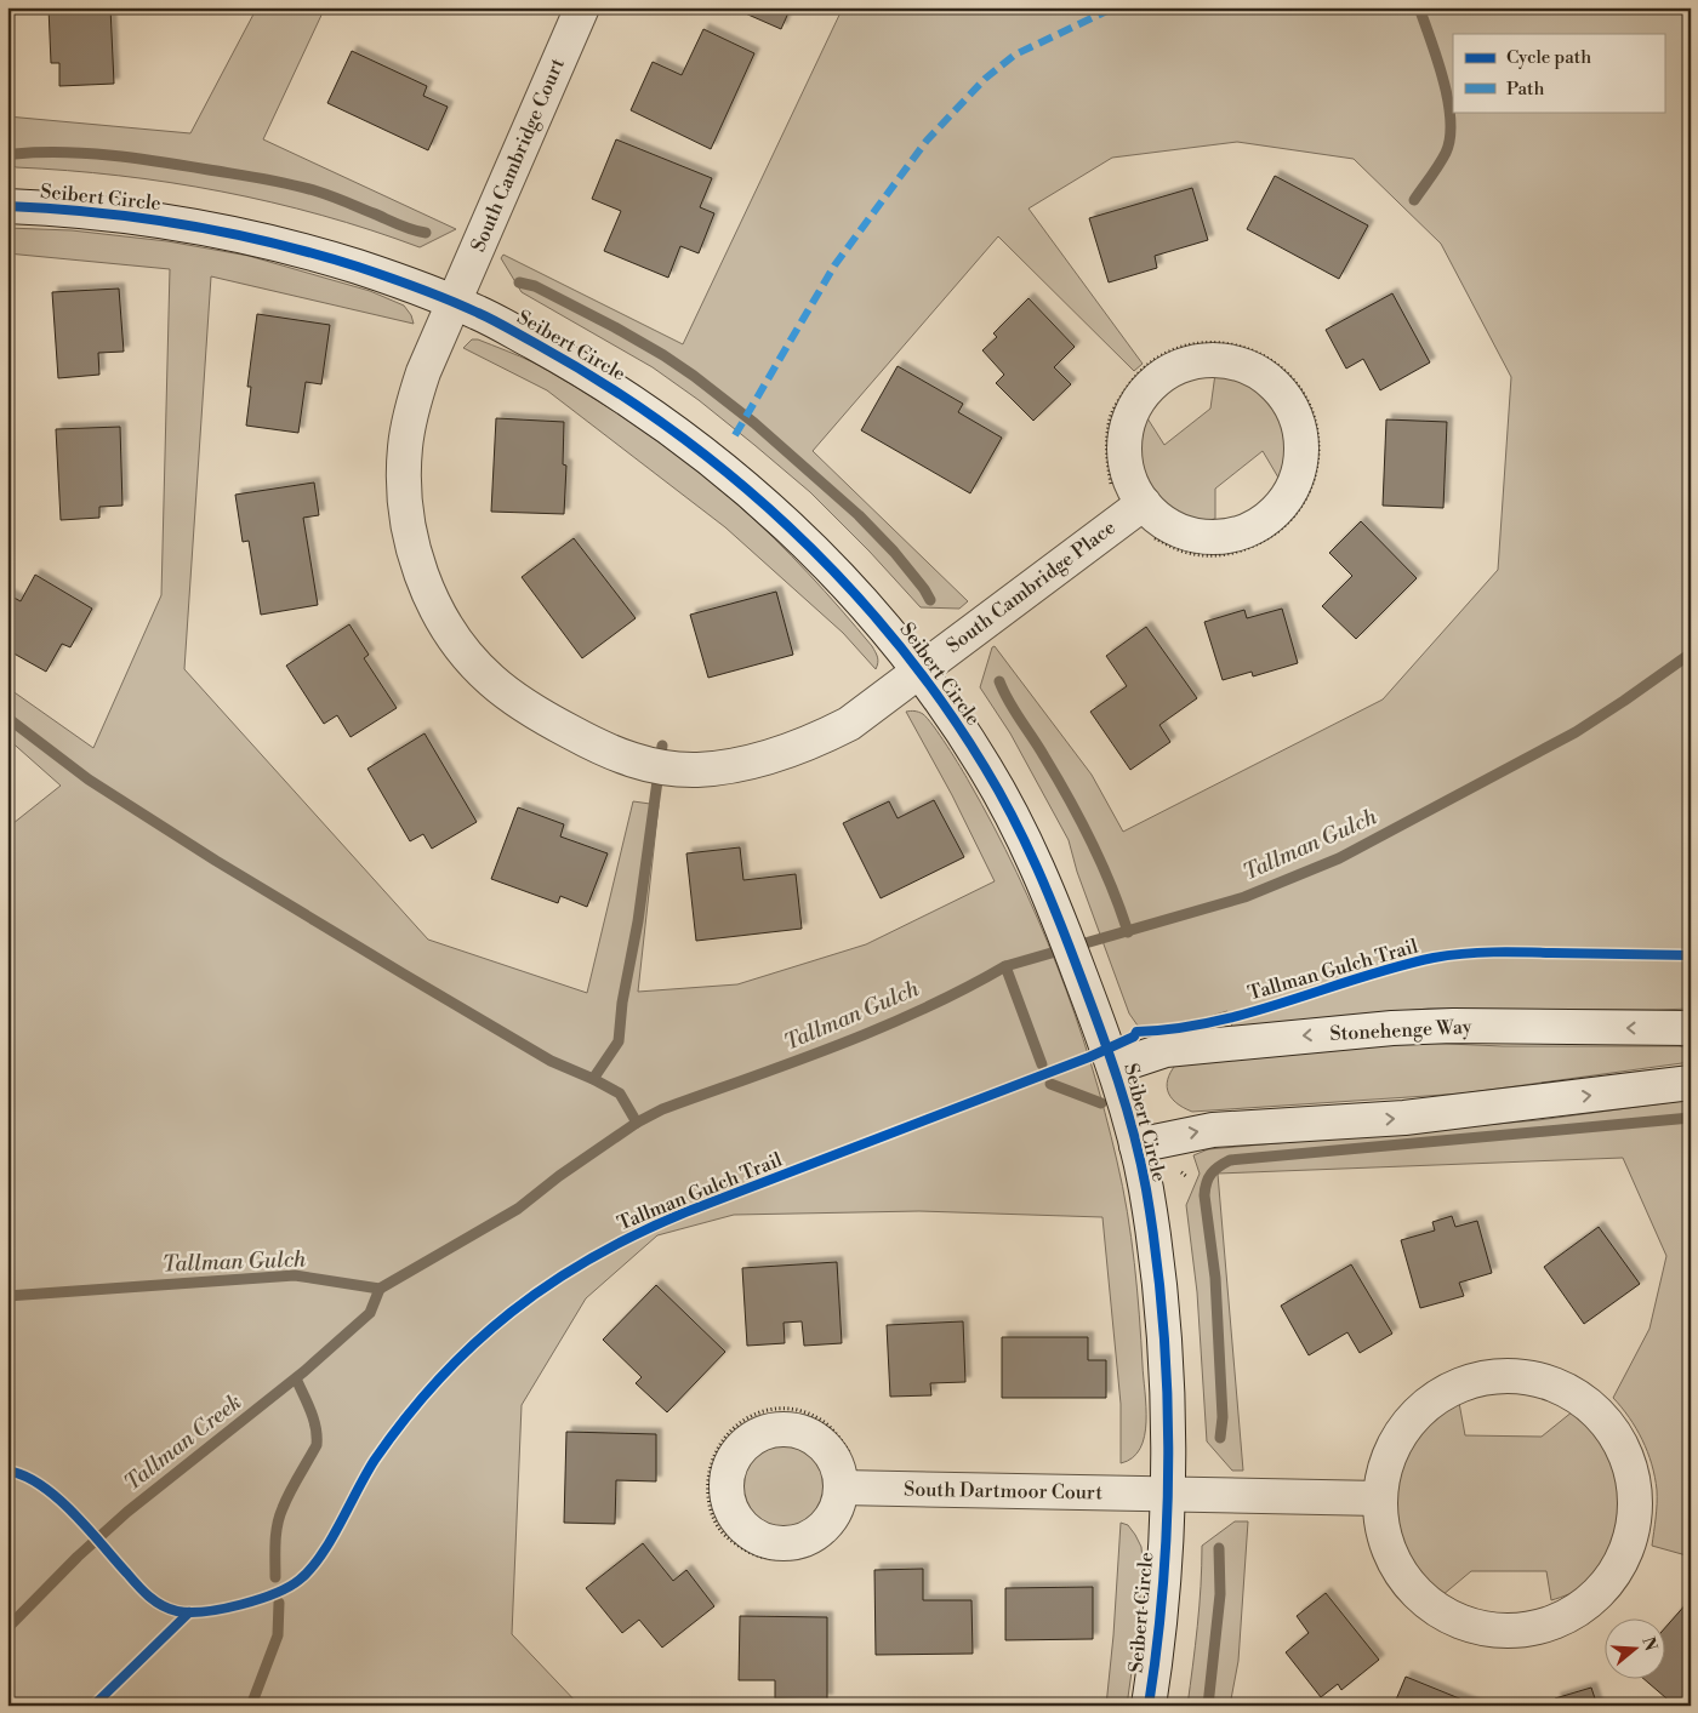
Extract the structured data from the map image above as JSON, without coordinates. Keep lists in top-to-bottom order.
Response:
{
  "streets": {
    "street": [
      "South Cambridge Court",
      "Seibert Circle",
      "South Cambridge Place",
      "Stonehenge Way",
      "South Dartmoor Court"
    ],
    "cycle path": ["Tallman Gulch Trail"]
  },
  "crossings": [
    ["South Cambridge Court", "Seibert Circle"],
    ["South Cambridge Court", "South Cambridge Place"],
    ["Seibert Circle", "South Cambridge Place"],
    ["Seibert Circle", "Stonehenge Way"],
    ["Seibert Circle", "South Dartmoor Court"]
  ],
  "water": ["Tallman Gulch", "Tallman Creek"],
  "legend": ["Cycle path", "Path"],
  "north": "right"
}
